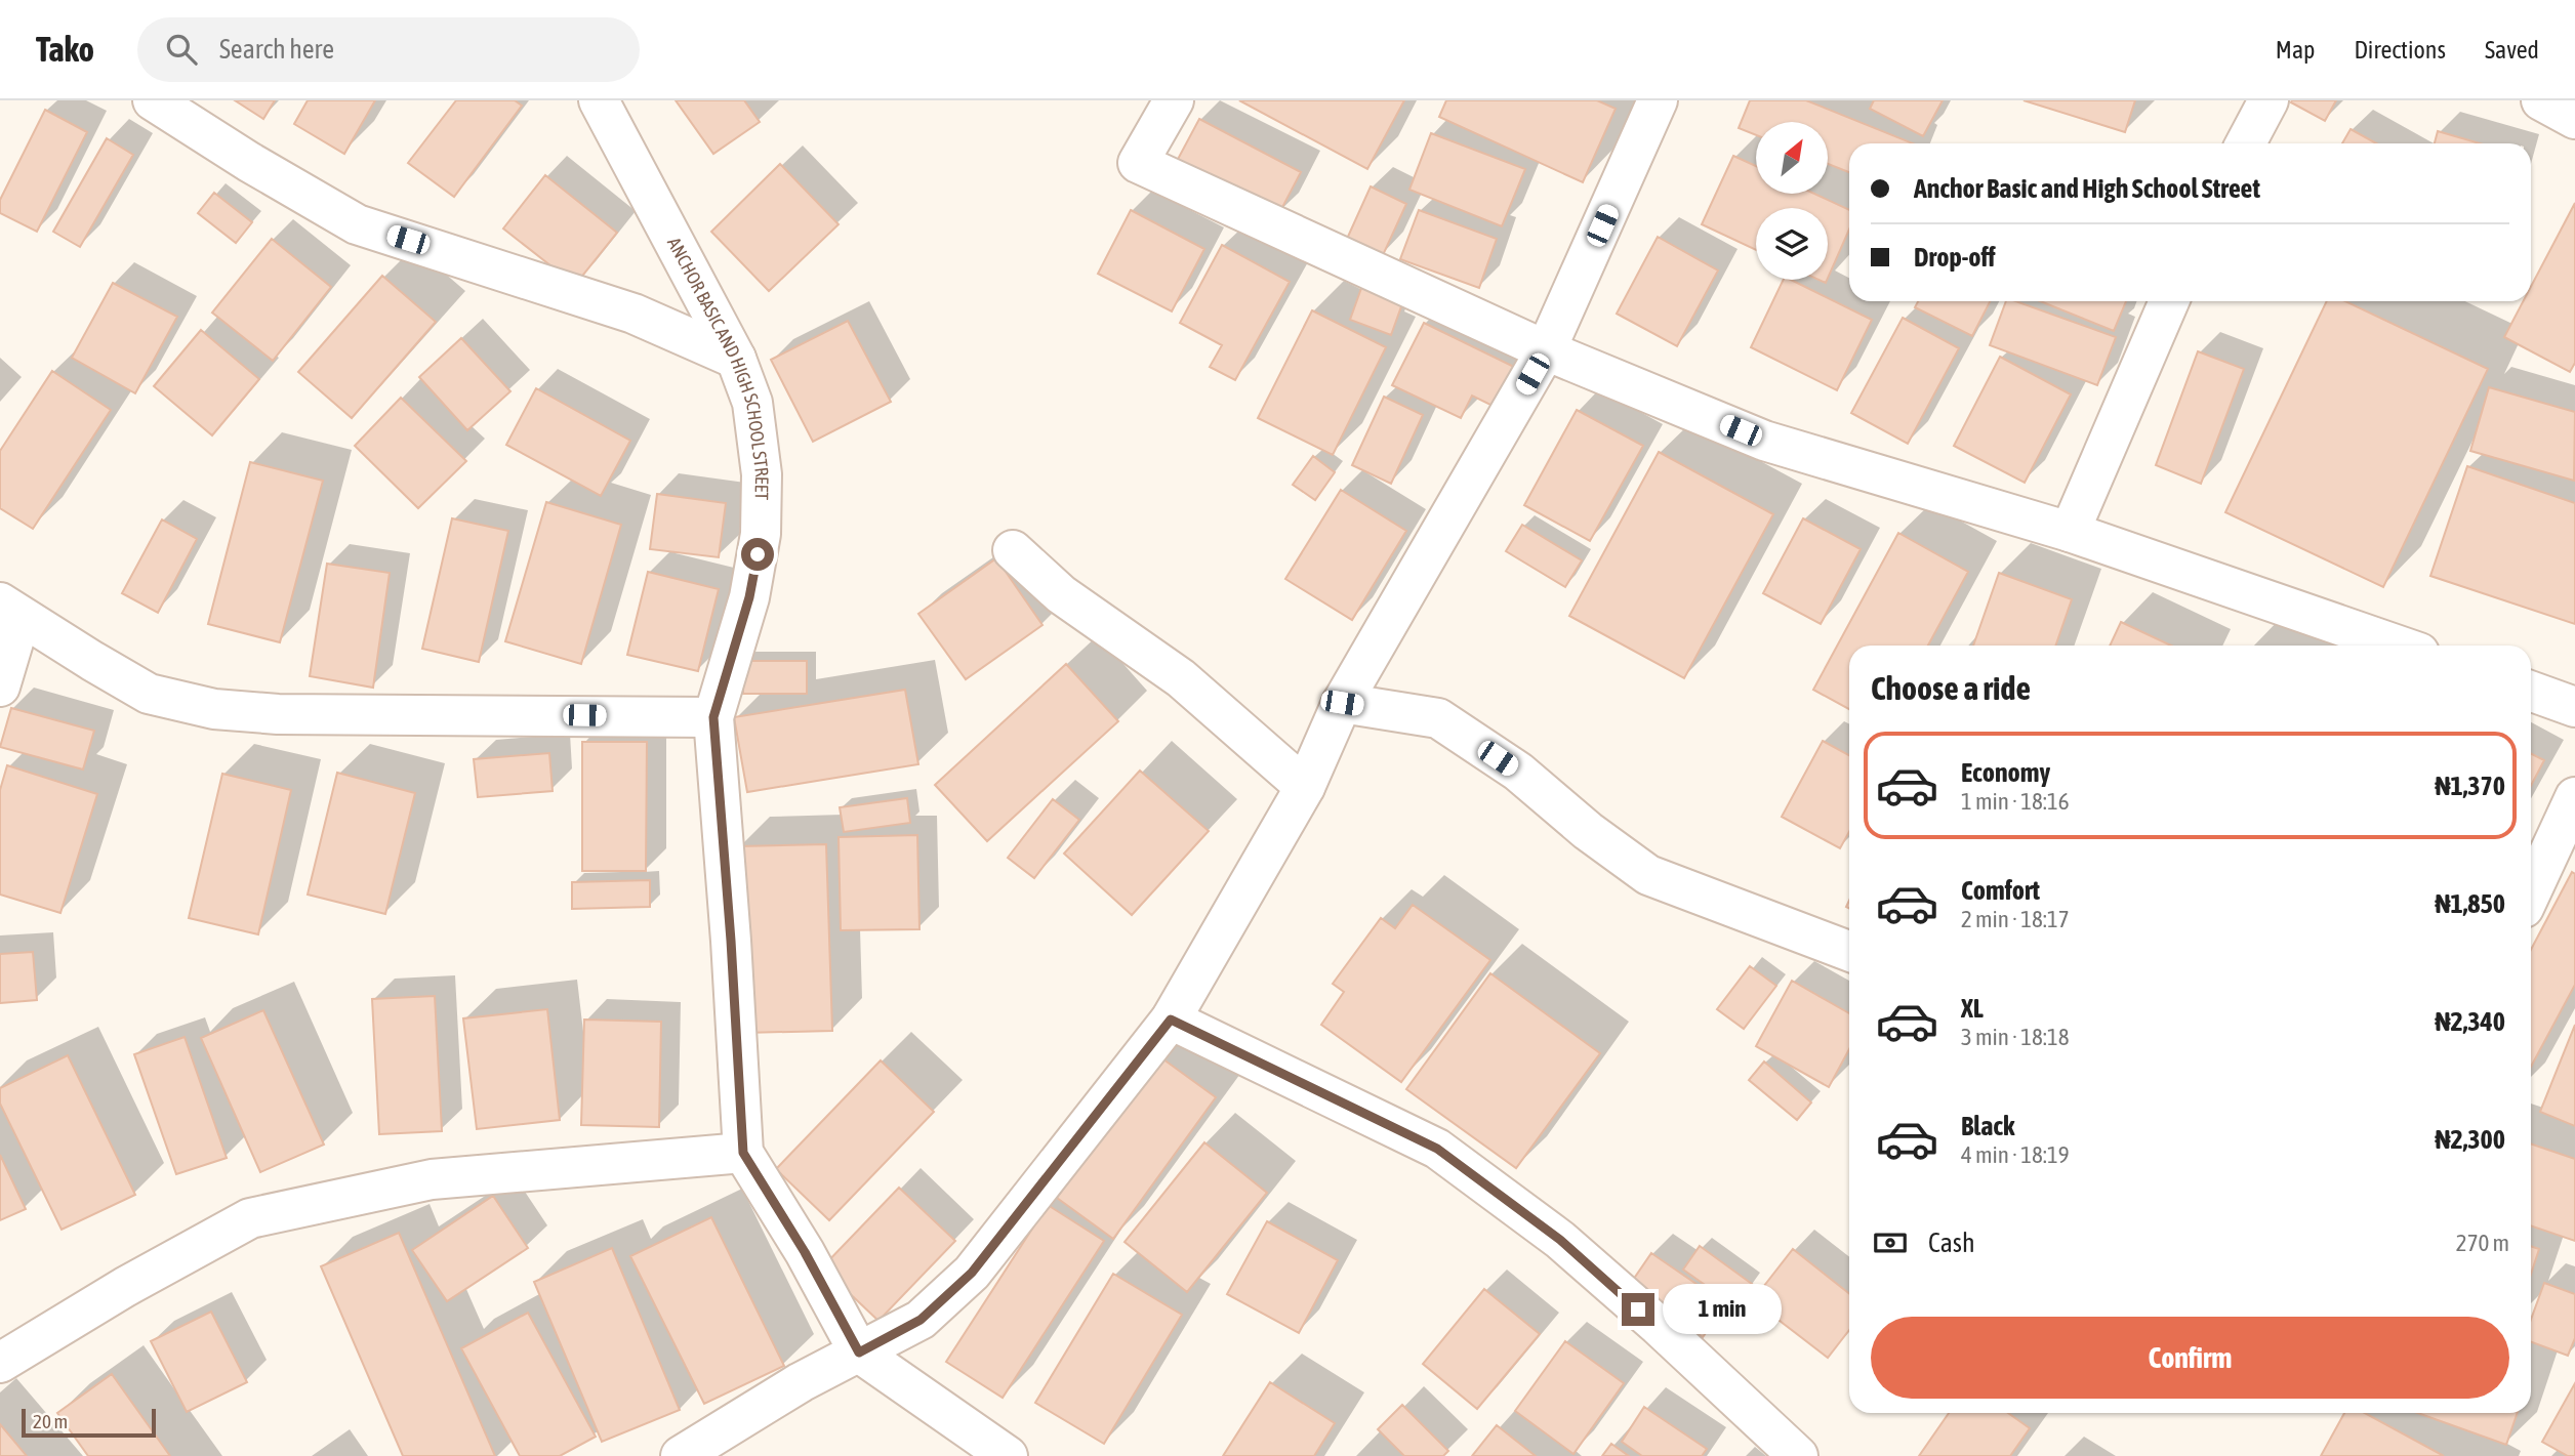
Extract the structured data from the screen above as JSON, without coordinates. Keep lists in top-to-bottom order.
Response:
{
  "streets": {
    "street": ["ANCHOR BASIC AND HIGH SCHOOL STREET"]
  },
  "scale_bar": "20 m",
  "north": "top right",
  "page": {
    "header": "Tako",
    "search": "Search here",
    "nav": ["Map", "Directions", "Saved"],
    "banner": ["Anchor Basic and High School Street", "Drop-off"],
    "heading": "Choose a ride",
    "list": [
      {
        "name": "Economy",
        "note": "1 min · 18:16",
        "value": "₦1,370"
      },
      {
        "name": "Comfort",
        "note": "2 min · 18:17",
        "value": "₦1,850"
      },
      {
        "name": "XL",
        "note": "3 min · 18:18",
        "value": "₦2,340"
      },
      {
        "name": "Black",
        "note": "4 min · 18:19",
        "value": "₦2,300"
      }
    ],
    "pay": ["Cash", "270 m"],
    "bubble": "1 min",
    "buttons": "Confirm",
    "scale": "20 m"
  }
}
